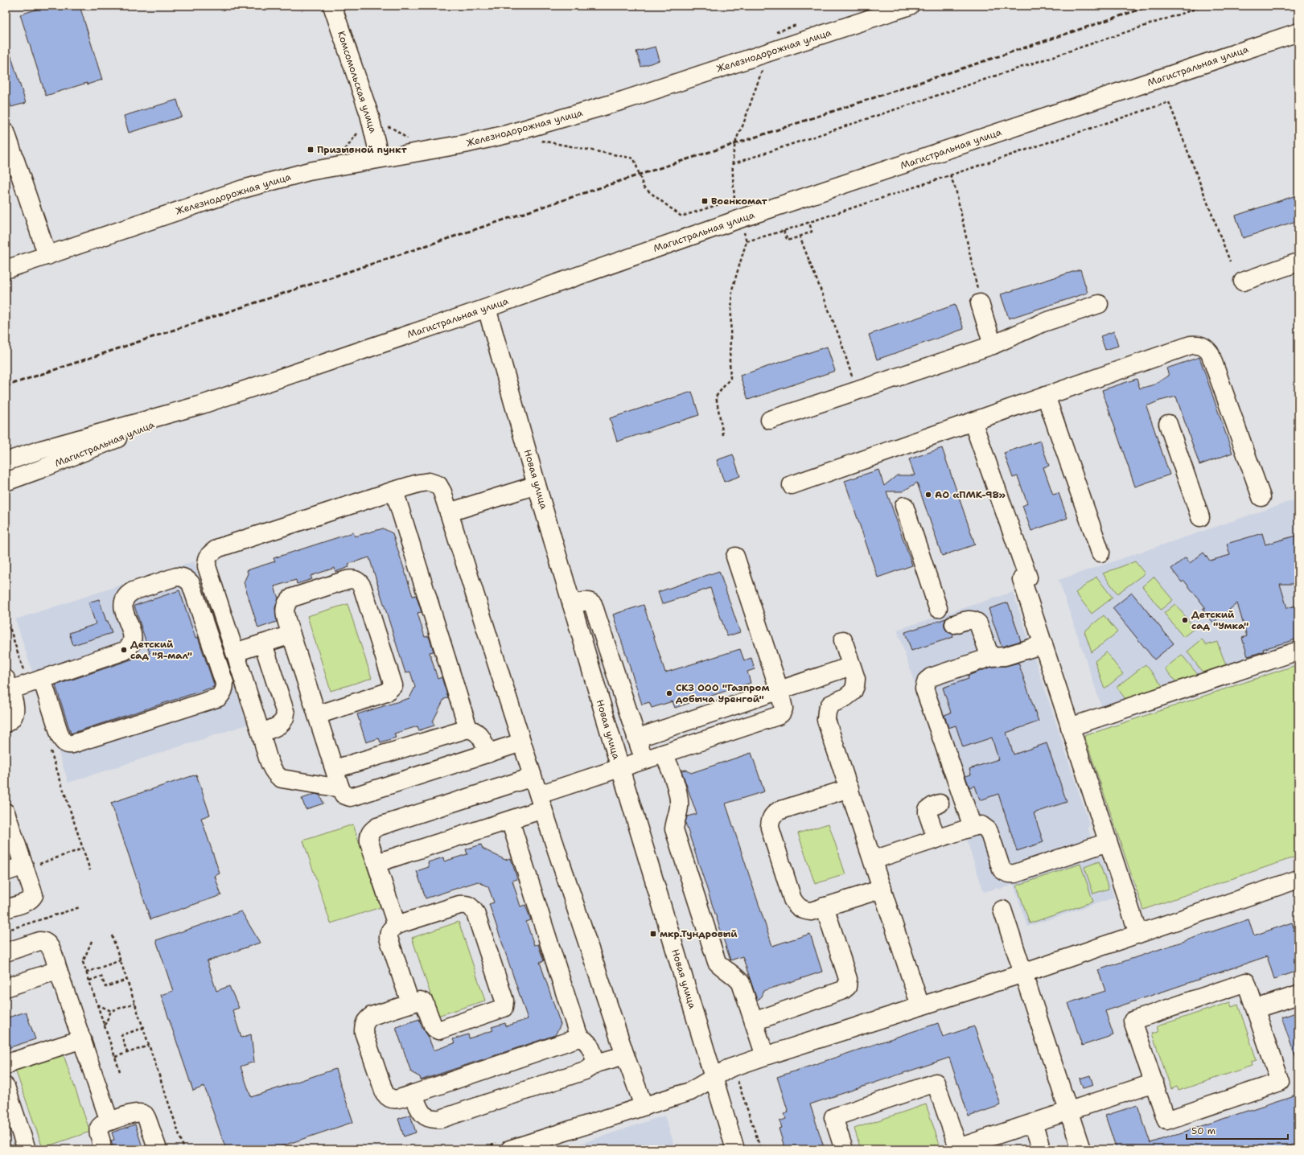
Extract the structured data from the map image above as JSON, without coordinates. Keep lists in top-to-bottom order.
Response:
{
  "streets": {
    "main road": [
      "Железнодорожная улица",
      "Магистральная улица",
      "Комсомольская улица",
      "Новая улица"
    ]
  },
  "crossings": [
    ["Железнодорожная улица", "Комсомольская улица"],
    ["Магистральная улица", "Новая улица"]
  ],
  "places": {
    "transit": ["Призывной пункт", "Военкомат", "мкр.Тундровый"],
    "other": [
      "АО «ПМК-98»",
      "Детский сад \"Умка\"",
      "Детский сад \"Я-мал\"",
      "СКЗ ООО \"Газпром добыча Уренгой\""
    ]
  },
  "scale_bar": "50 m"
}
